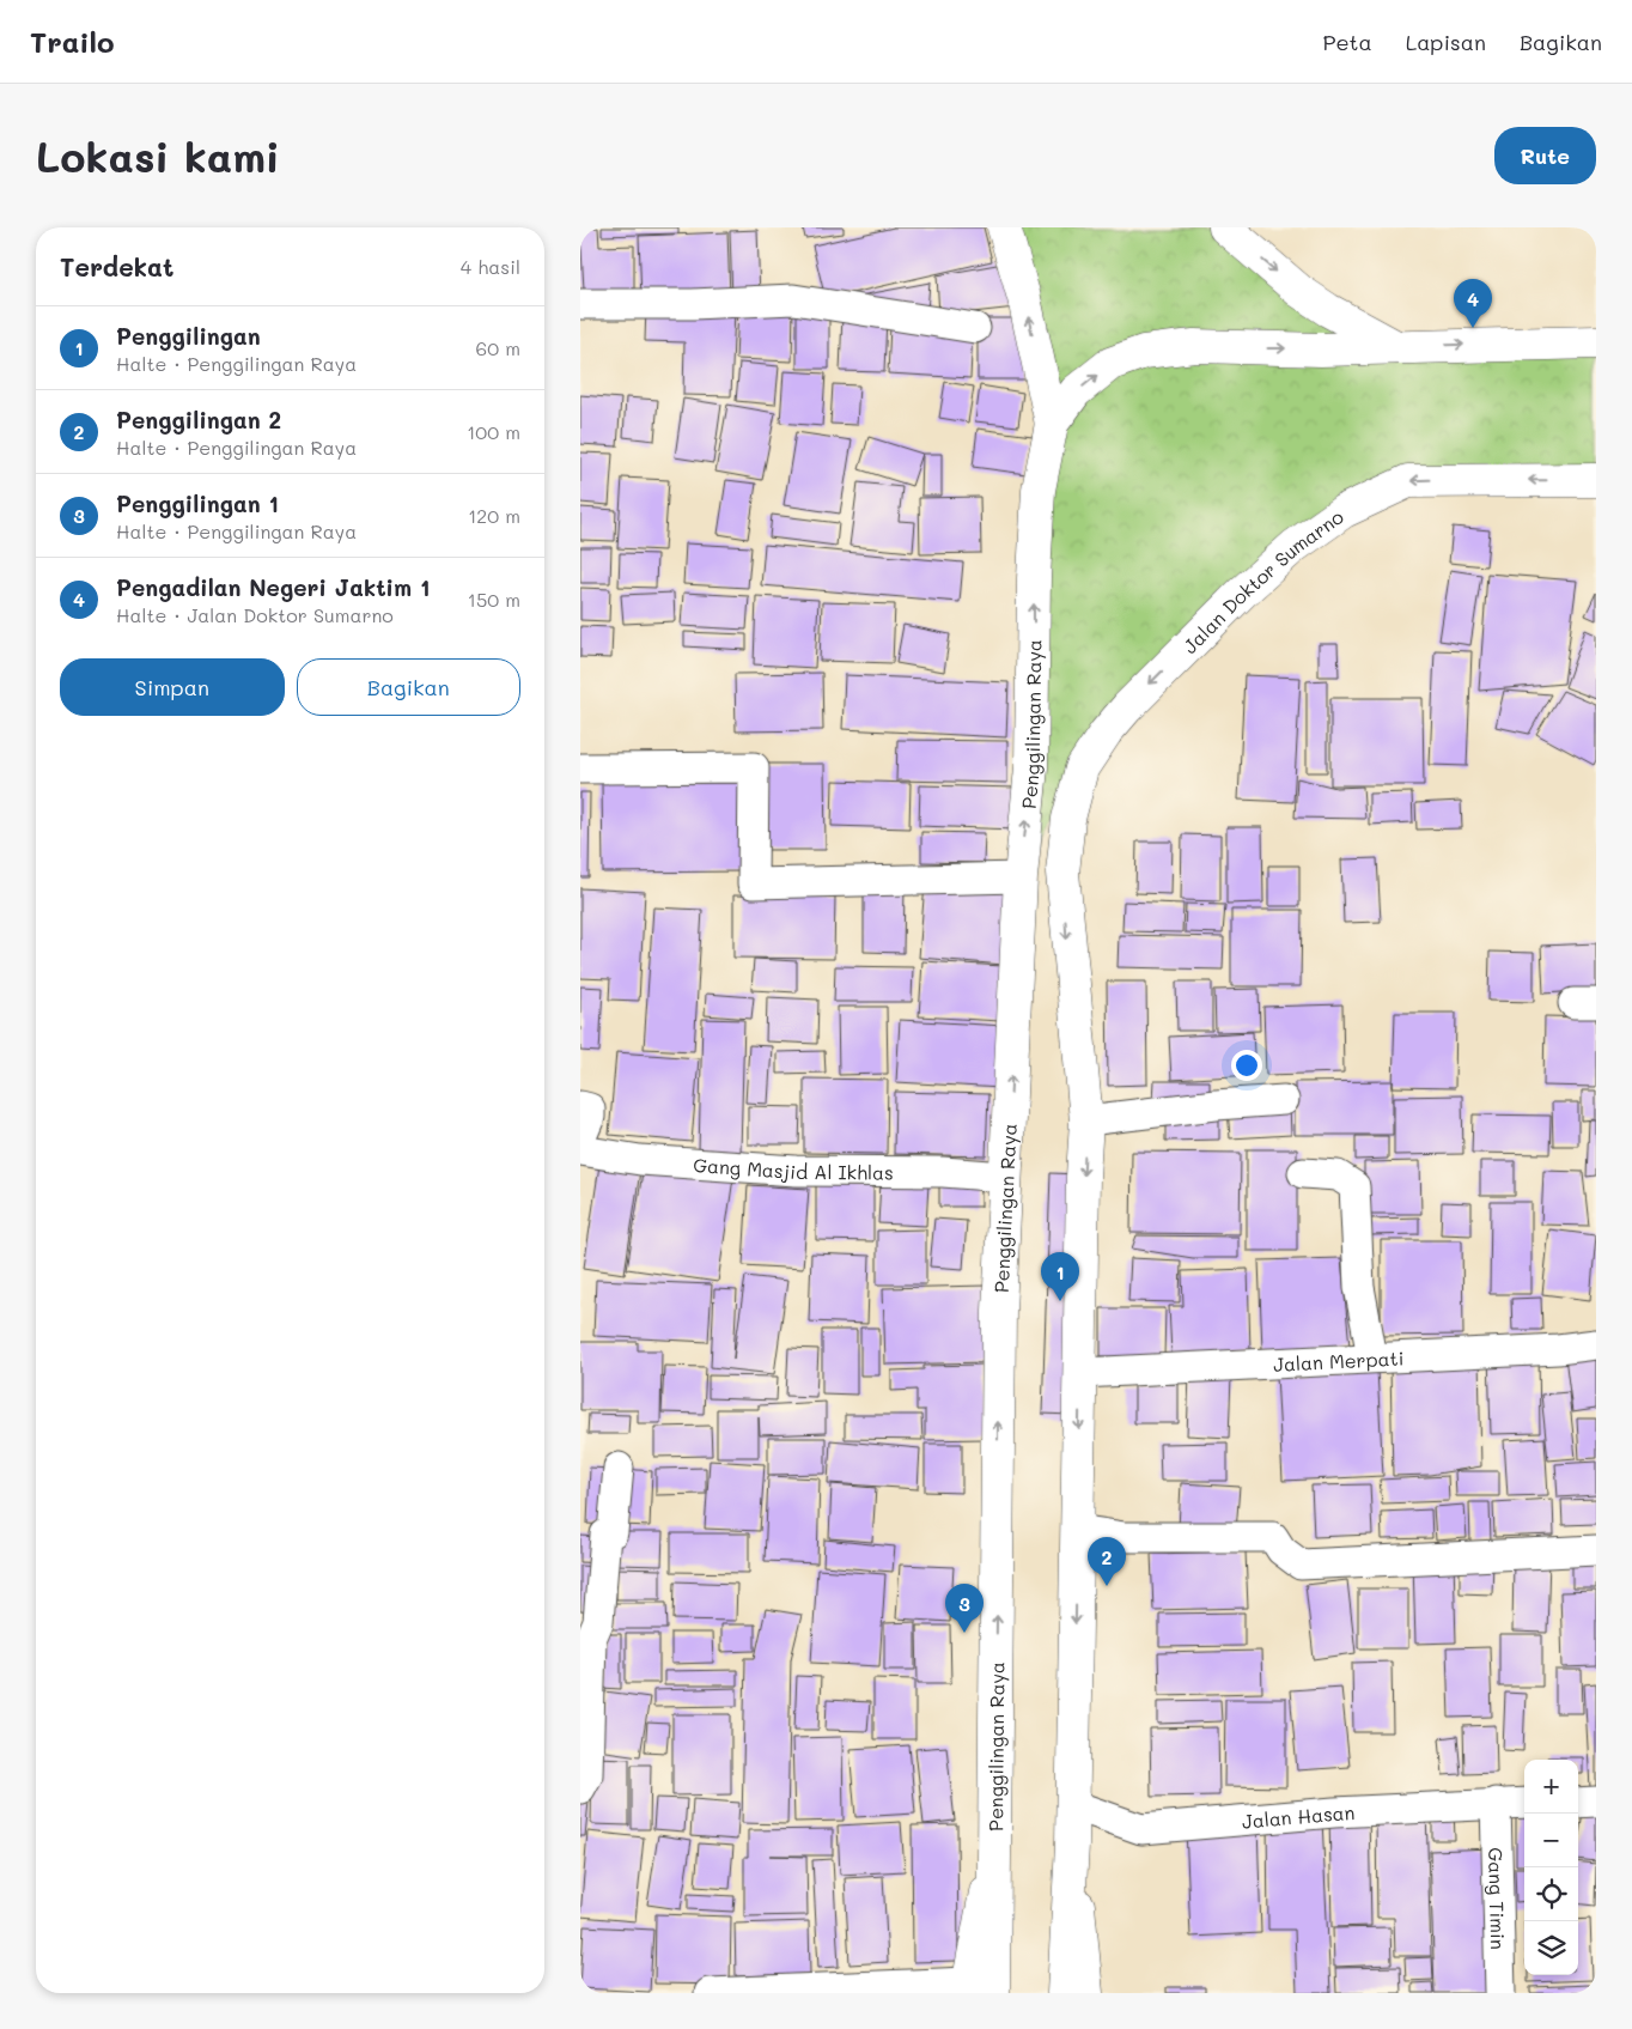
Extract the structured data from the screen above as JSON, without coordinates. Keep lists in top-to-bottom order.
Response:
{
  "streets": {
    "main road": ["Jalan Doktor Sumarno", "Penggilingan Raya"],
    "street": [
      "Gang Masjid Al Ikhlas",
      "Jalan Merpati",
      "Jalan Hasan",
      "Gang Timin"
    ]
  },
  "crossings": [
    ["Penggilingan Raya", "Gang Masjid Al Ikhlas"],
    ["Jalan Hasan", "Gang Timin"]
  ],
  "one_way": ["Jalan Doktor Sumarno"],
  "page": {
    "header": "Trailo",
    "nav": ["Peta", "Lapisan", "Bagikan"],
    "buttons": [
      "Rute",
      ["Simpan", "Bagikan"]
    ],
    "title": "Lokasi kami",
    "heading": ["Terdekat", "4 hasil"],
    "pins": [
      "4",
      "1",
      "2",
      "3"
    ],
    "list": [
      {
        "mark": "1",
        "name": "Penggilingan",
        "note": "Halte · Penggilingan Raya",
        "value": "60 m"
      },
      {
        "mark": "2",
        "name": "Penggilingan 2",
        "note": "Halte · Penggilingan Raya",
        "value": "100 m"
      },
      {
        "mark": "3",
        "name": "Penggilingan 1",
        "note": "Halte · Penggilingan Raya",
        "value": "120 m"
      },
      {
        "mark": "4",
        "name": "Pengadilan Negeri Jaktim 1",
        "note": "Halte · Jalan Doktor Sumarno",
        "value": "150 m"
      }
    ],
    "map_buttons": ["+", "−"]
  }
}
